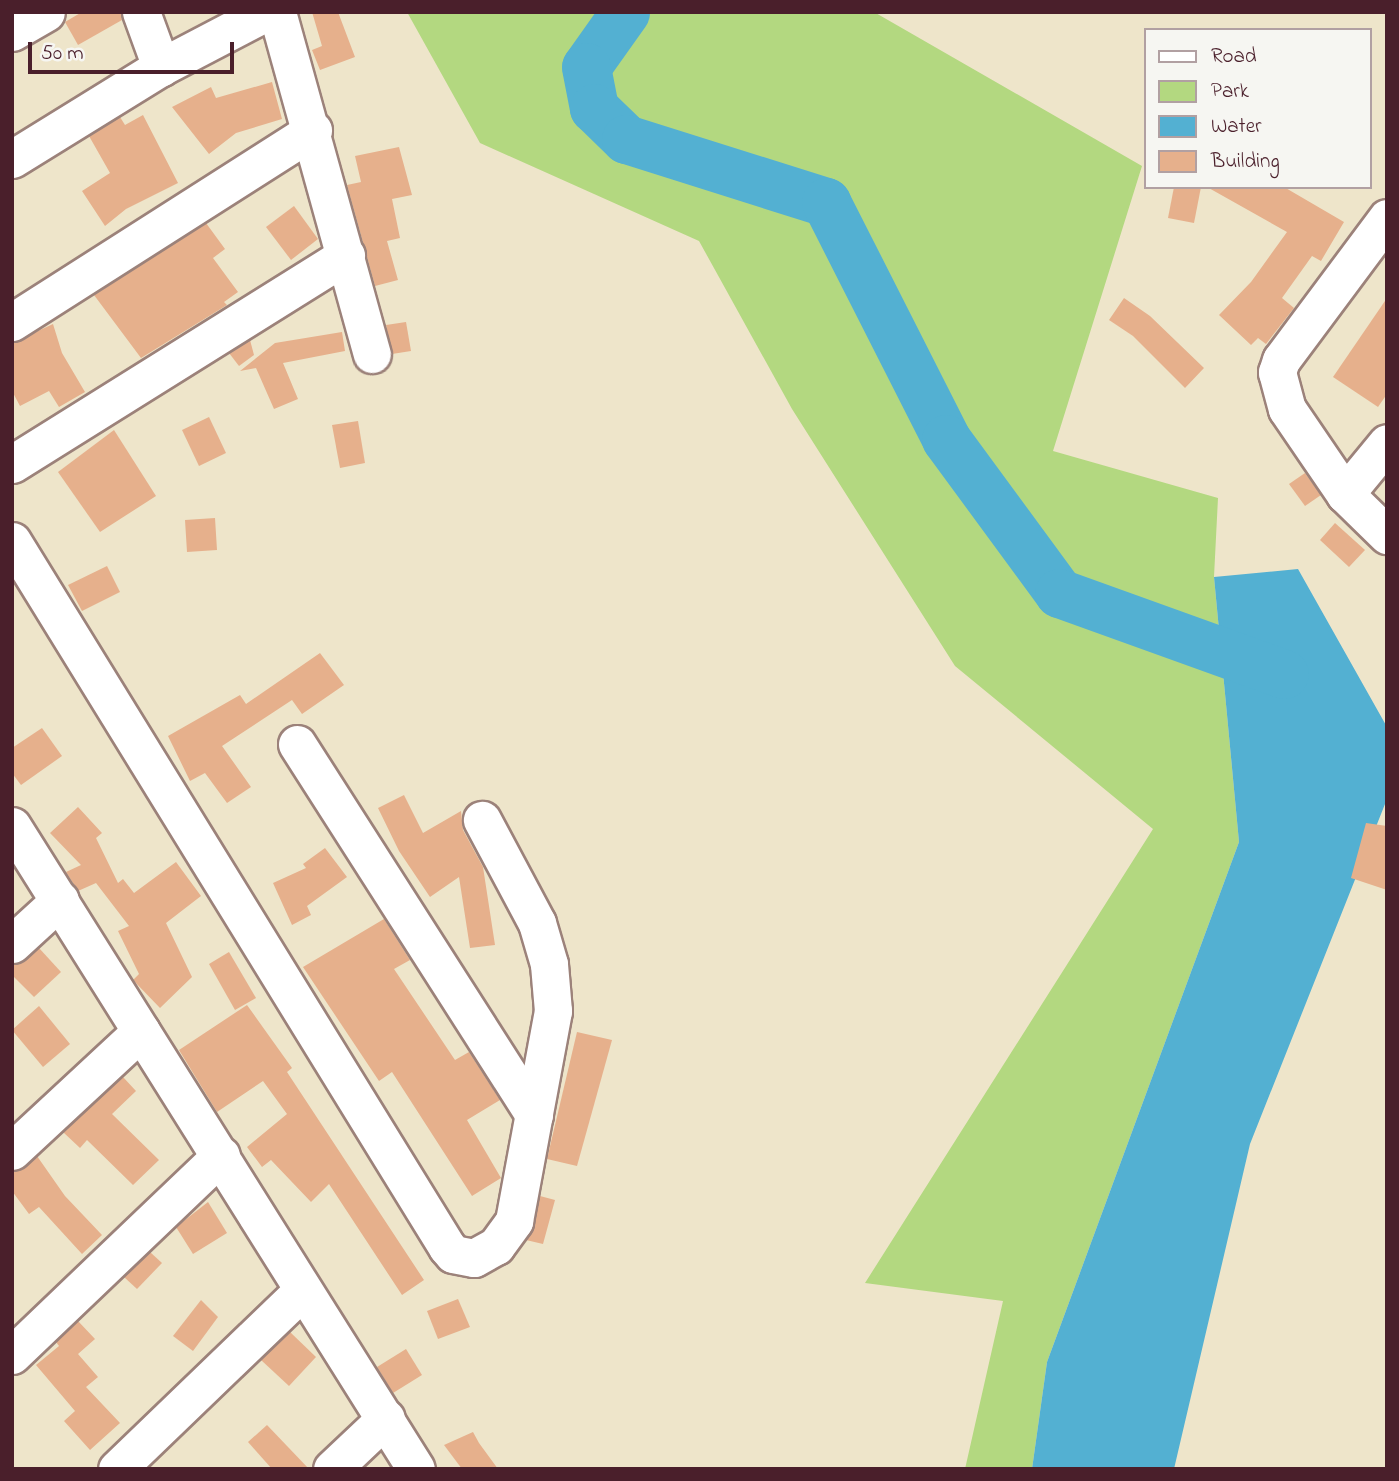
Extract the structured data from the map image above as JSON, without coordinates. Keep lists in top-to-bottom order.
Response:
{
  "legend": [
    "Road",
    "Park",
    "Water",
    "Building"
  ],
  "scale_bar": "50 m"
}
